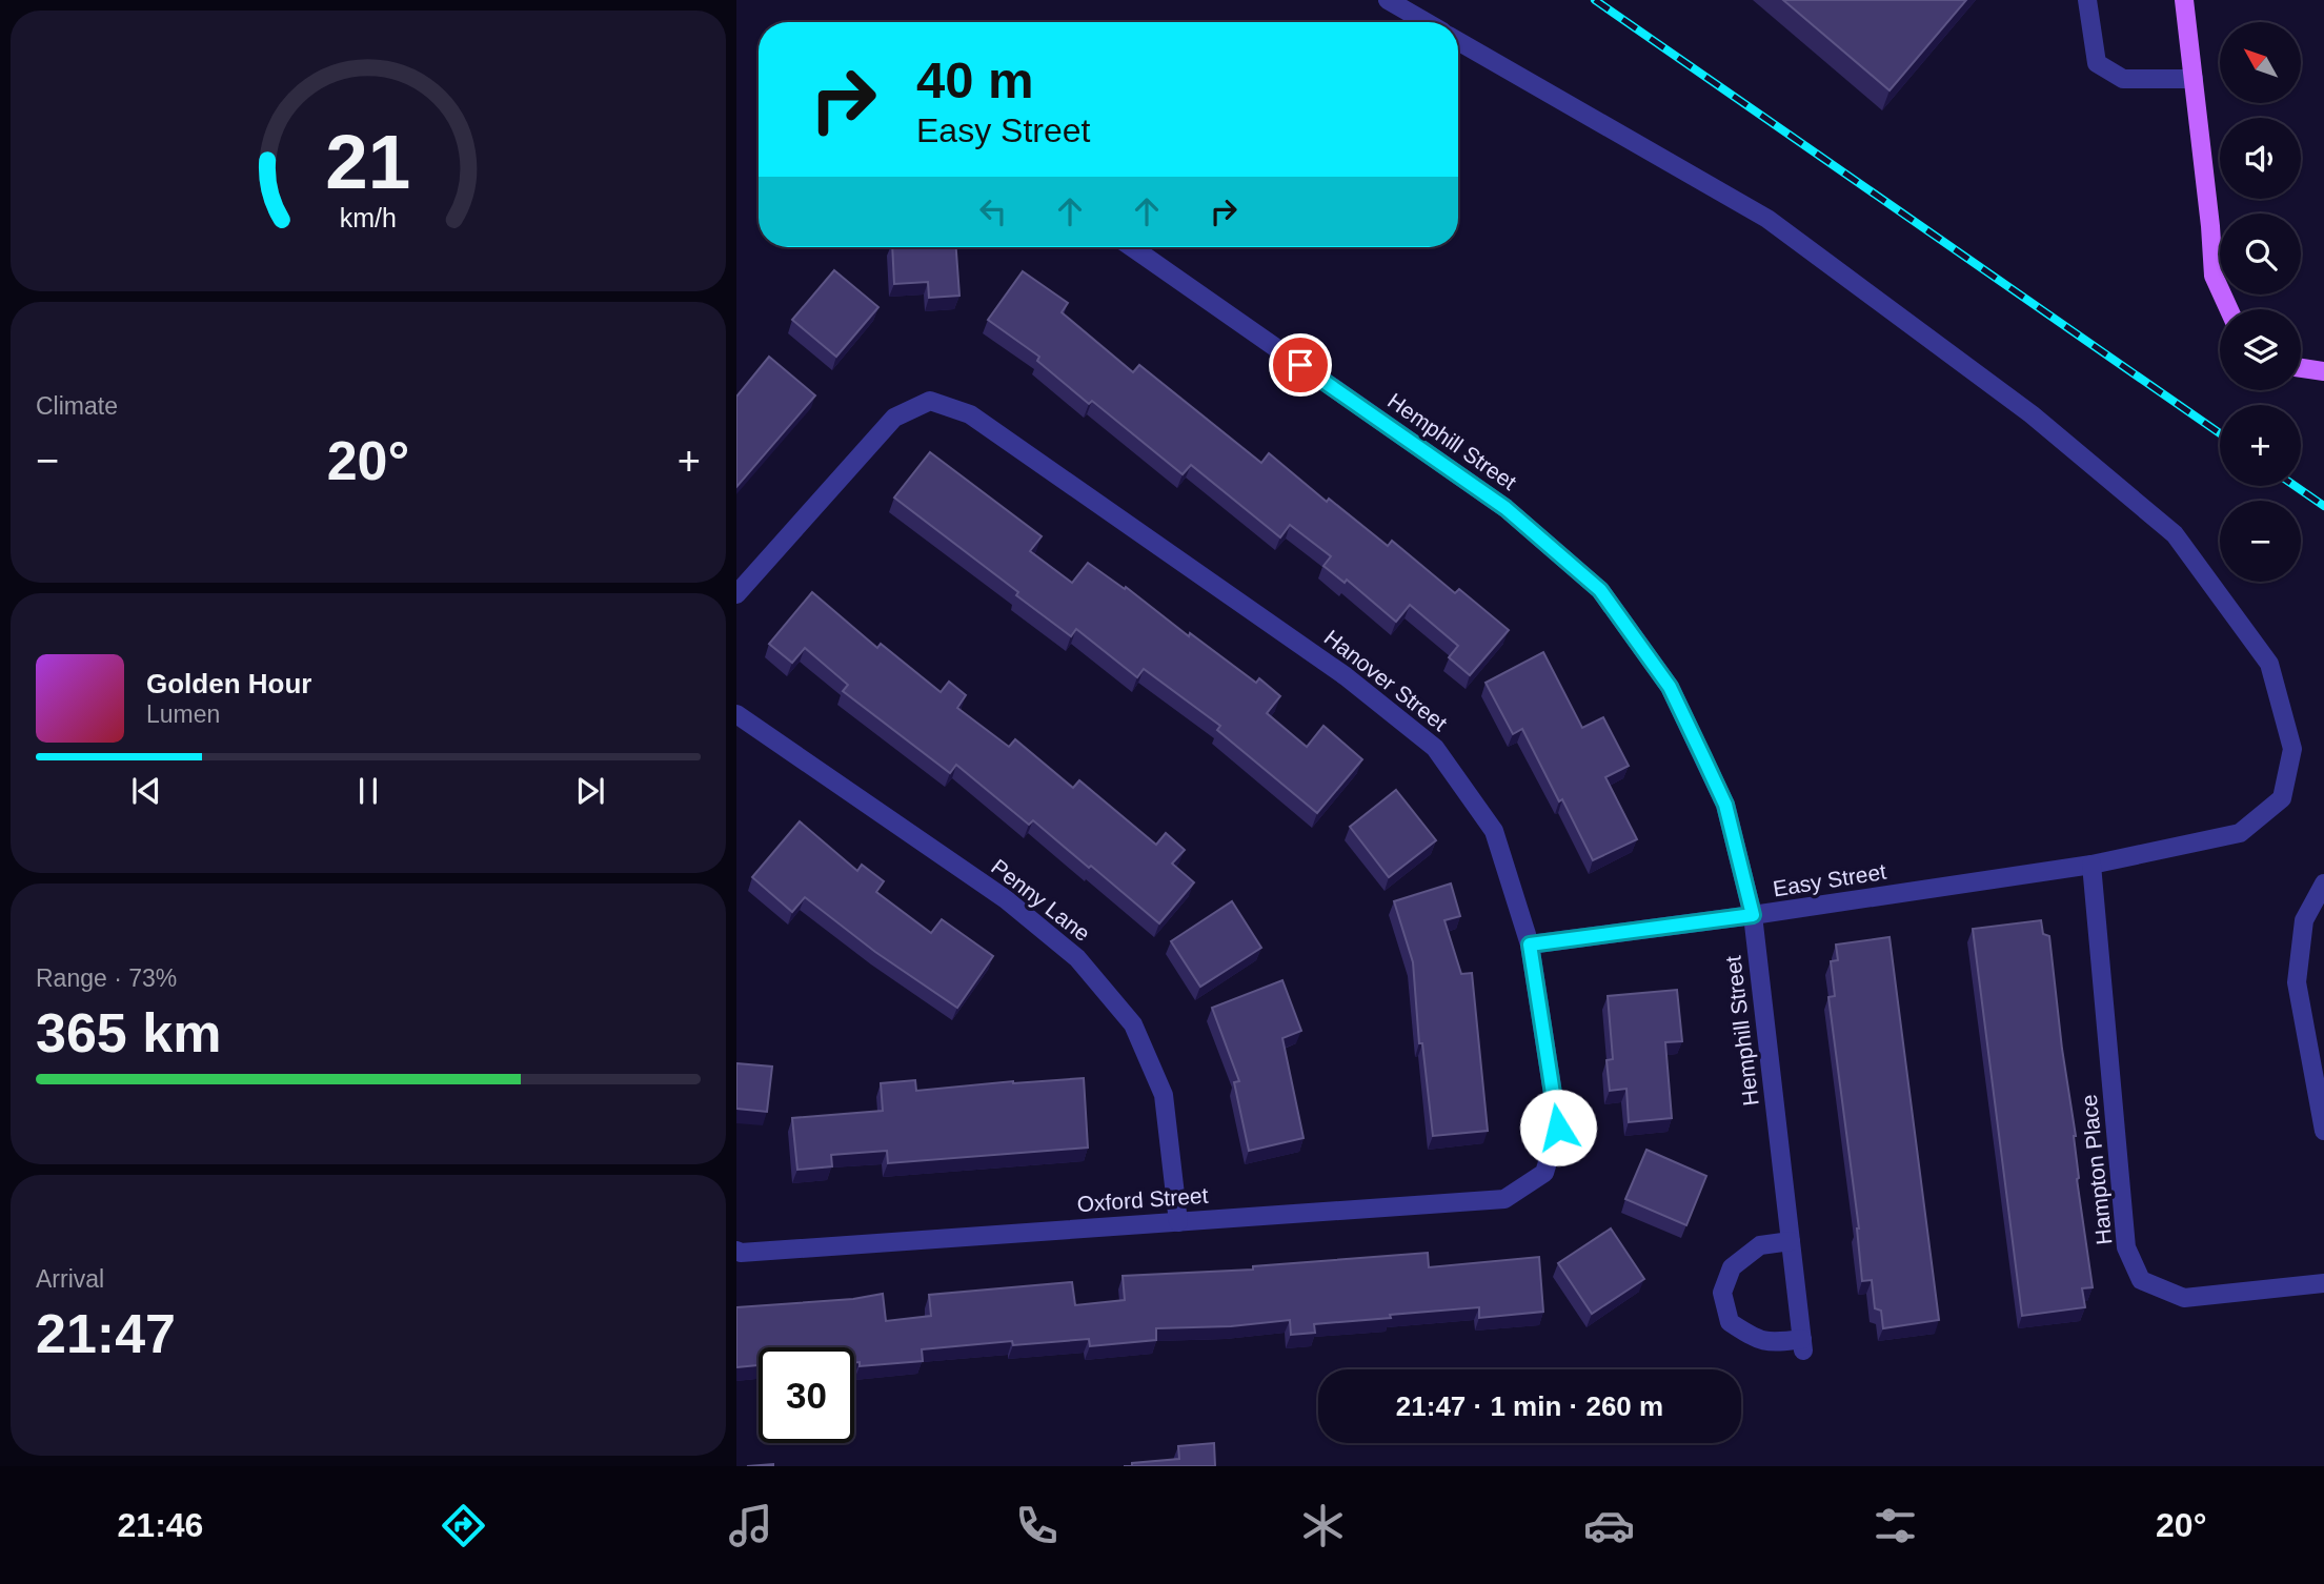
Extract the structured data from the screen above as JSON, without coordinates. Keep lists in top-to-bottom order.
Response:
{
  "streets": {
    "street": [
      "Hemphill Street",
      "Hanover Street",
      "Easy Street",
      "Penny Lane",
      "Hampton Place",
      "Oxford Street"
    ]
  },
  "crossings": [
    ["Hemphill Street", "Easy Street"],
    ["Hanover Street", "Easy Street"],
    ["Hanover Street", "Oxford Street"],
    ["Easy Street", "Hampton Place"],
    ["Penny Lane", "Oxford Street"]
  ],
  "north": "top left",
  "page": {
    "map_buttons": ["+", "−"],
    "turn": ["40 m", "Easy Street"],
    "tile": [
      "Climate",
      ["Range · 73%", "365 km"],
      ["Arrival", "21:47"]
    ],
    "heat": ["−", "20°", "+"],
    "song": ["Golden Hour", "Lumen"],
    "limit": "30",
    "trip": "21:47 · 1 min · 260 m",
    "tabs": ["21:46", "20°"],
    "gauge": ["21", "km/h"]
  }
}
